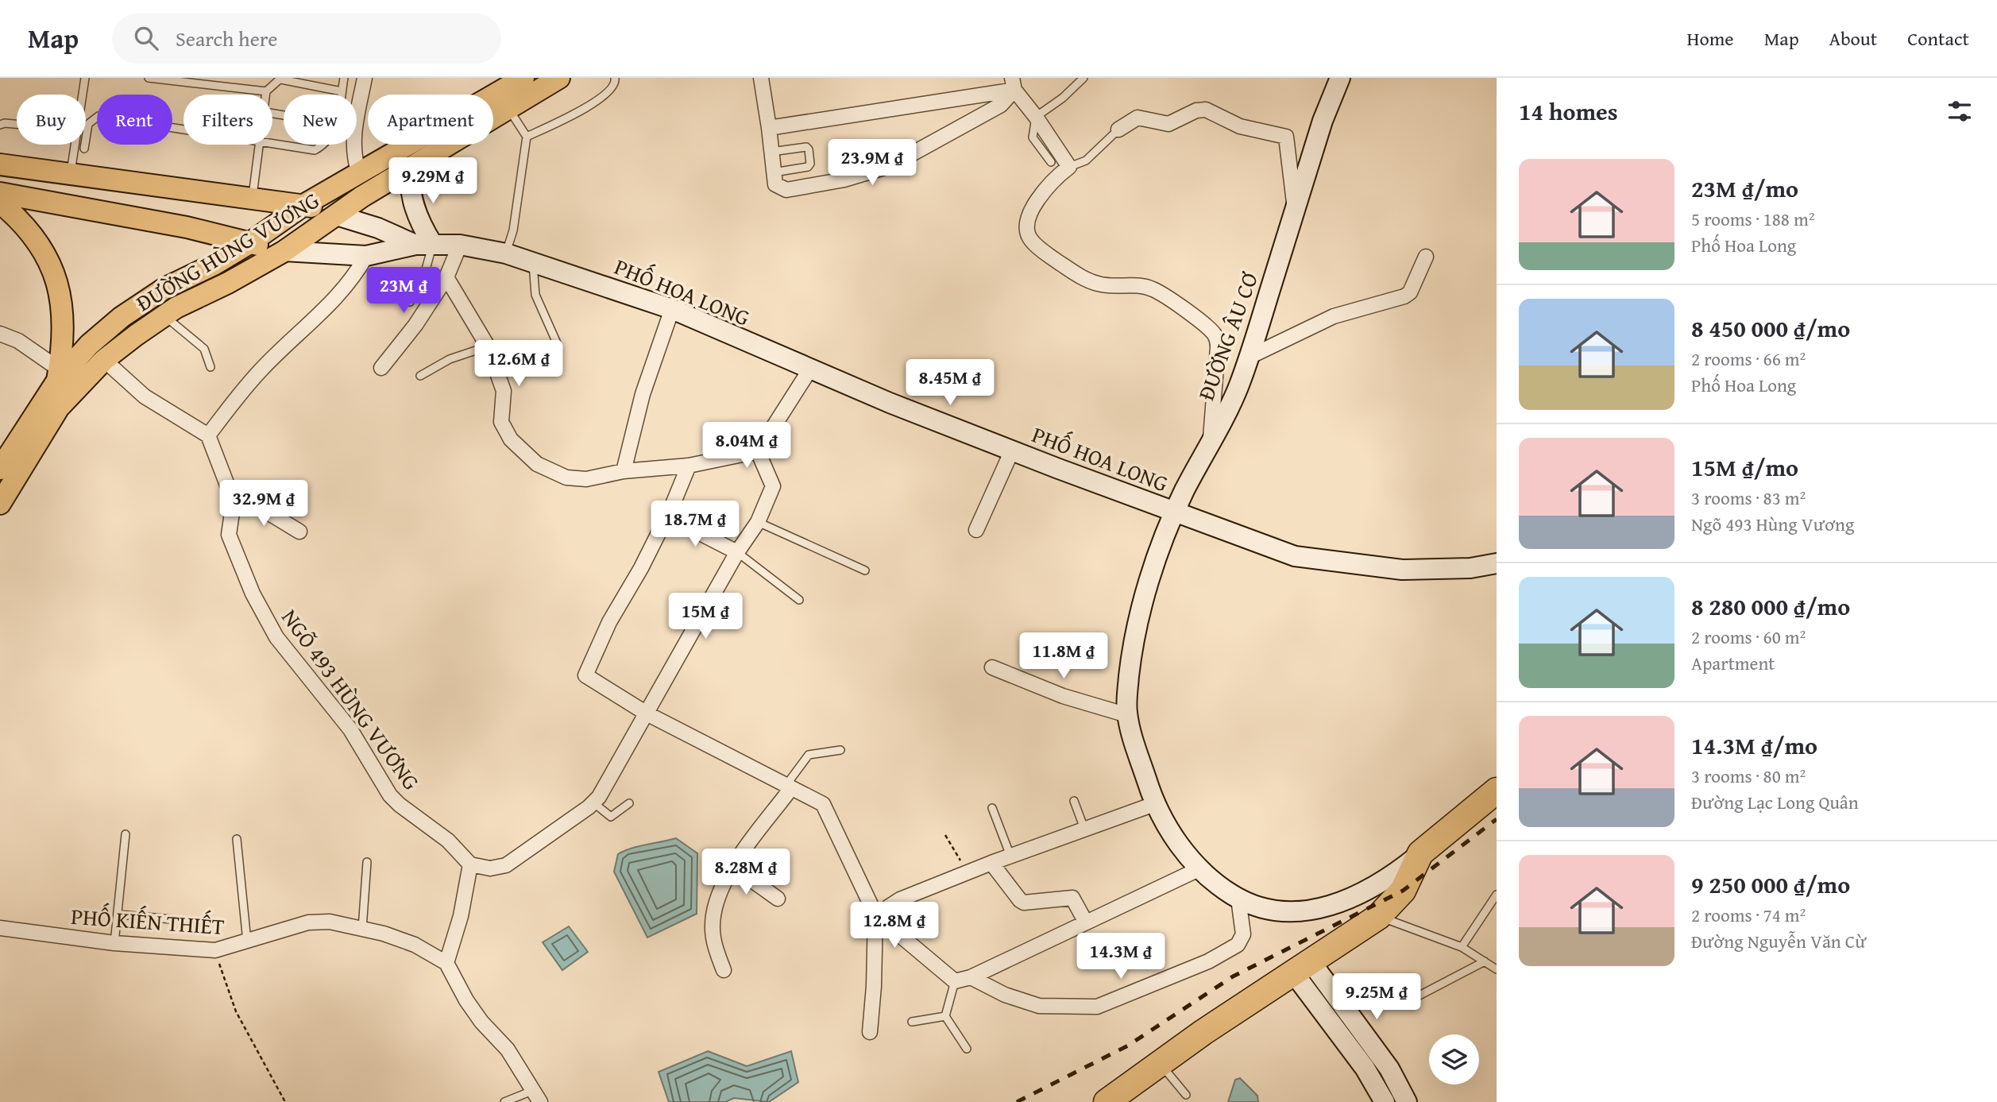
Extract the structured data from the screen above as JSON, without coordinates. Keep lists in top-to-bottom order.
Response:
{
  "streets": {
    "main road": ["ĐƯỜNG HÙNG VƯƠNG"],
    "street": [
      "PHỐ HOA LONG",
      "ĐƯỜNG ÂU CƠ",
      "NGÕ 493 HÙNG VƯƠNG",
      "PHỐ KIẾN THIẾT"
    ]
  },
  "crossings": [
    ["ĐƯỜNG HÙNG VƯƠNG", "PHỐ HOA LONG"],
    ["PHỐ HOA LONG", "ĐƯỜNG ÂU CƠ"]
  ],
  "page": {
    "header": "Map",
    "search": "Search here",
    "nav": [
      "Home",
      "Map",
      "About",
      "Contact"
    ],
    "heading": "14 homes",
    "chip": [
      "Buy",
      "Rent",
      "Filters",
      "New",
      "Apartment"
    ],
    "price": [
      "23.9M ₫",
      "9.29M ₫",
      "23M ₫",
      "12.6M ₫",
      "8.45M ₫",
      "8.04M ₫",
      "32.9M ₫",
      "18.7M ₫",
      "15M ₫",
      "11.8M ₫",
      "8.28M ₫",
      "12.8M ₫",
      "14.3M ₫",
      "9.25M ₫"
    ],
    "list": [
      {
        "name": "23M ₫/mo",
        "note": "5 rooms · 188 m² · Phố Hoa Long"
      },
      {
        "name": "8 450 000 ₫/mo",
        "note": "2 rooms · 66 m² · Phố Hoa Long"
      },
      {
        "name": "15M ₫/mo",
        "note": "3 rooms · 83 m² · Ngõ 493 Hùng Vương"
      },
      {
        "name": "8 280 000 ₫/mo",
        "note": "2 rooms · 60 m² · Apartment"
      },
      {
        "name": "14.3M ₫/mo",
        "note": "3 rooms · 80 m² · Đường Lạc Long Quân"
      },
      {
        "name": "9 250 000 ₫/mo",
        "note": "2 rooms · 74 m² · Đường Nguyễn Văn Cừ"
      }
    ]
  }
}
